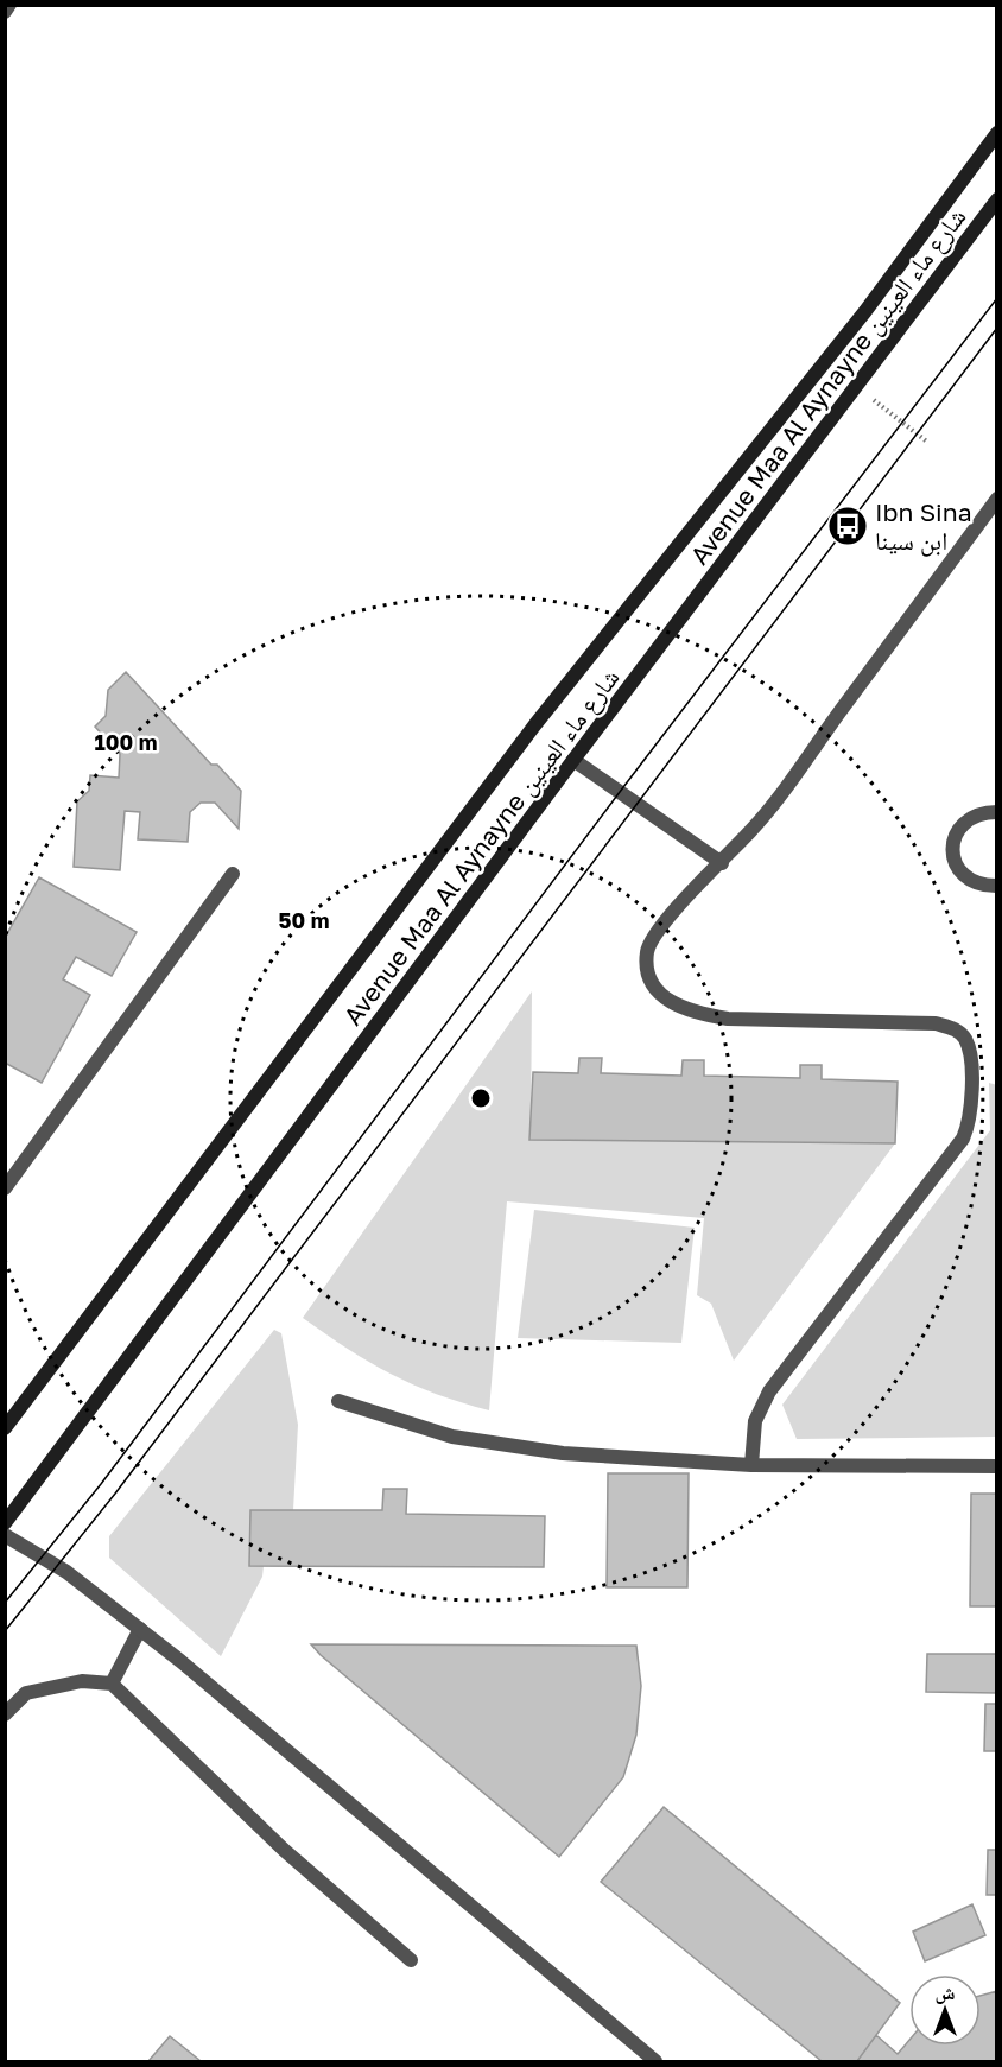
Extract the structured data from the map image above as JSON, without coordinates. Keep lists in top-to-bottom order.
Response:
{
  "streets": {
    "street": ["Avenue Maa Al Aynayne شارع ماء العينين"]
  },
  "places": {
    "bus stop": ["Ibn Sina ابن سينا"]
  },
  "north": "top",
  "rings": ["100 m", "50 m"]
}
